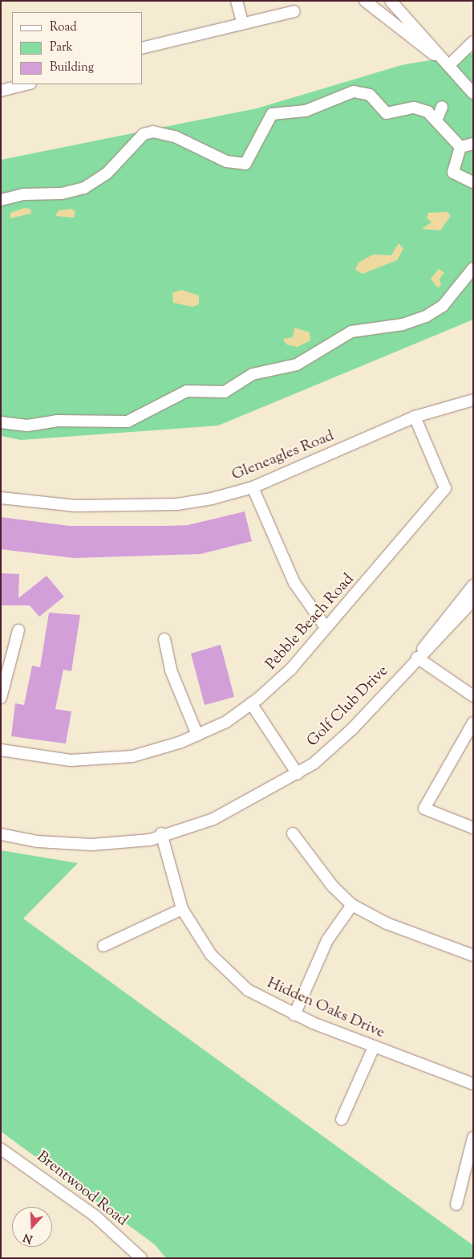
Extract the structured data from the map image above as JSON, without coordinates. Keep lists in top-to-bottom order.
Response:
{
  "streets": {
    "street": [
      "Gleneagles Road",
      "Pebble Beach Road",
      "Golf Club Drive",
      "Hidden Oaks Drive",
      "Brentwood Road"
    ]
  },
  "crossings": [
    ["Gleneagles Road", "Pebble Beach Road"],
    ["Golf Club Drive", "Hidden Oaks Drive"]
  ],
  "legend": ["Road", "Park", "Building"],
  "north": "bottom"
}
